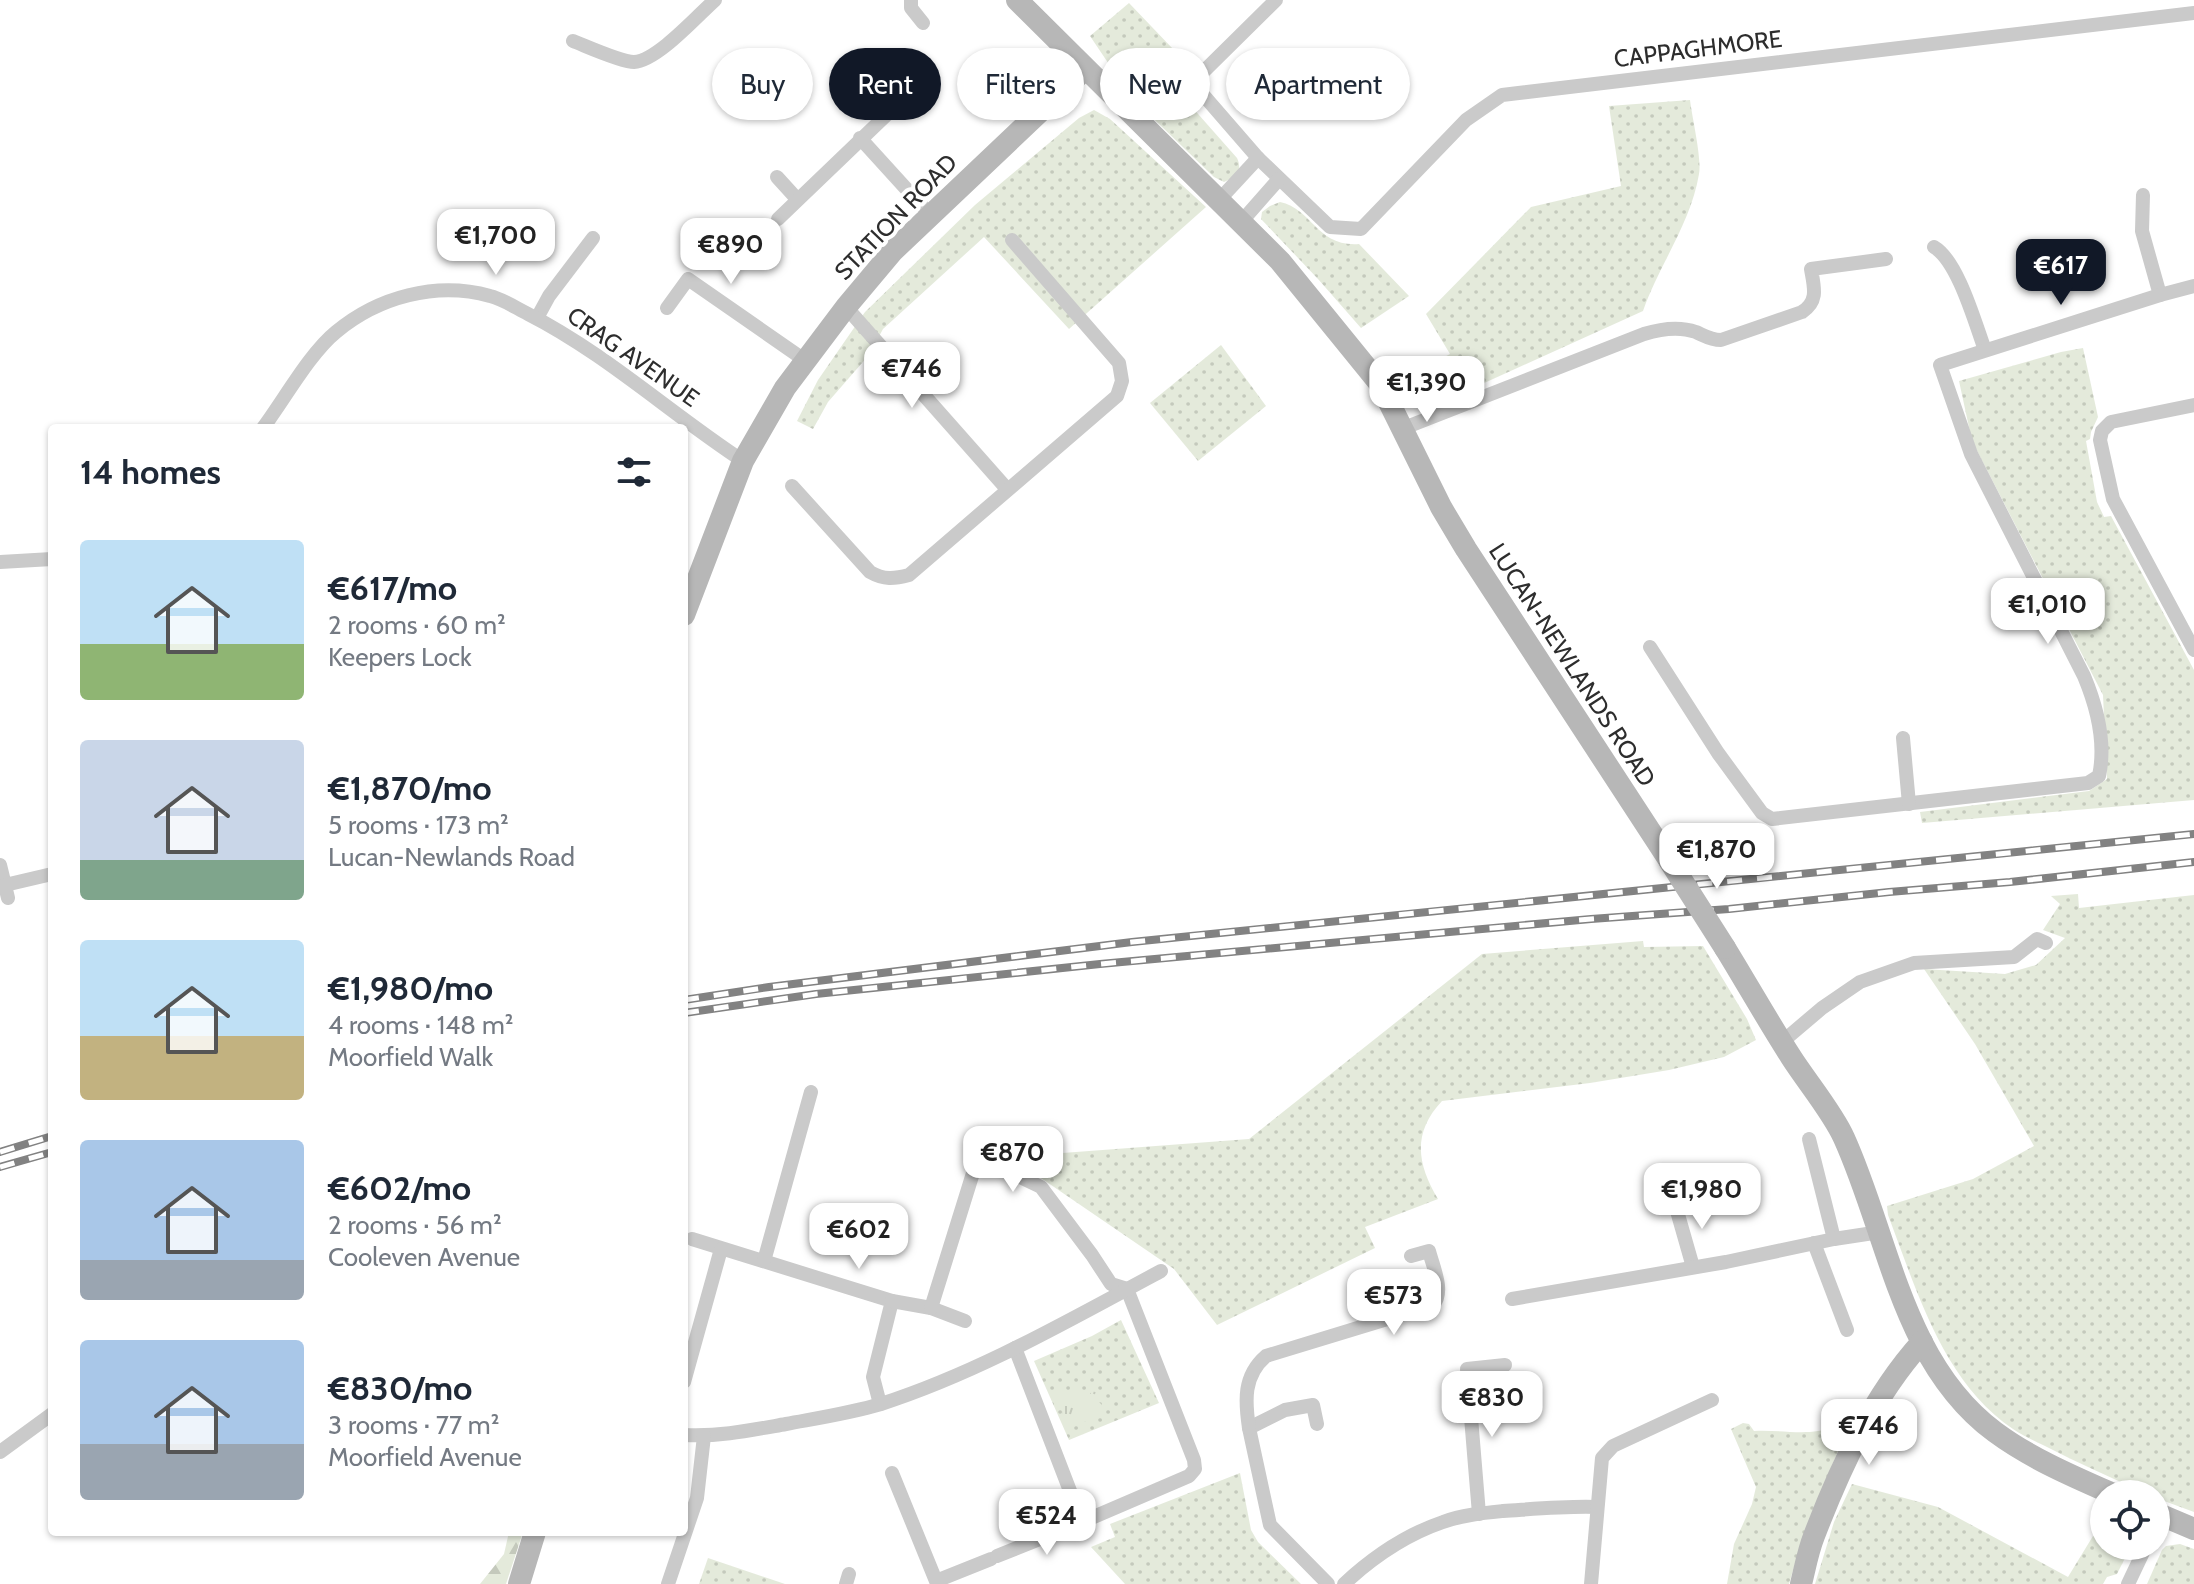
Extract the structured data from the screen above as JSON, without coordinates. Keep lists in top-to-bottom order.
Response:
{
  "streets": {
    "street": [
      "CAPPAGHMORE",
      "STATION ROAD",
      "CRAG AVENUE",
      "LUCAN-NEWLANDS ROAD"
    ]
  },
  "crossings": [
    ["STATION ROAD", "CRAG AVENUE"],
    ["STATION ROAD", "LUCAN-NEWLANDS ROAD"]
  ],
  "page": {
    "chip": [
      "Buy",
      "Rent",
      "Filters",
      "New",
      "Apartment"
    ],
    "price": [
      "€1,700",
      "€890",
      "€617",
      "€746",
      "€1,390",
      "€1,010",
      "€1,870",
      "€870",
      "€1,980",
      "€602",
      "€573",
      "€830",
      "€746",
      "€524"
    ],
    "heading": "14 homes",
    "list": [
      {
        "name": "€617/mo",
        "note": "2 rooms · 60 m² · Keepers Lock"
      },
      {
        "name": "€1,870/mo",
        "note": "5 rooms · 173 m² · Lucan-Newlands Road"
      },
      {
        "name": "€1,980/mo",
        "note": "4 rooms · 148 m² · Moorfield Walk"
      },
      {
        "name": "€602/mo",
        "note": "2 rooms · 56 m² · Cooleven Avenue"
      },
      {
        "name": "€830/mo",
        "note": "3 rooms · 77 m² · Moorfield Avenue"
      }
    ]
  }
}
